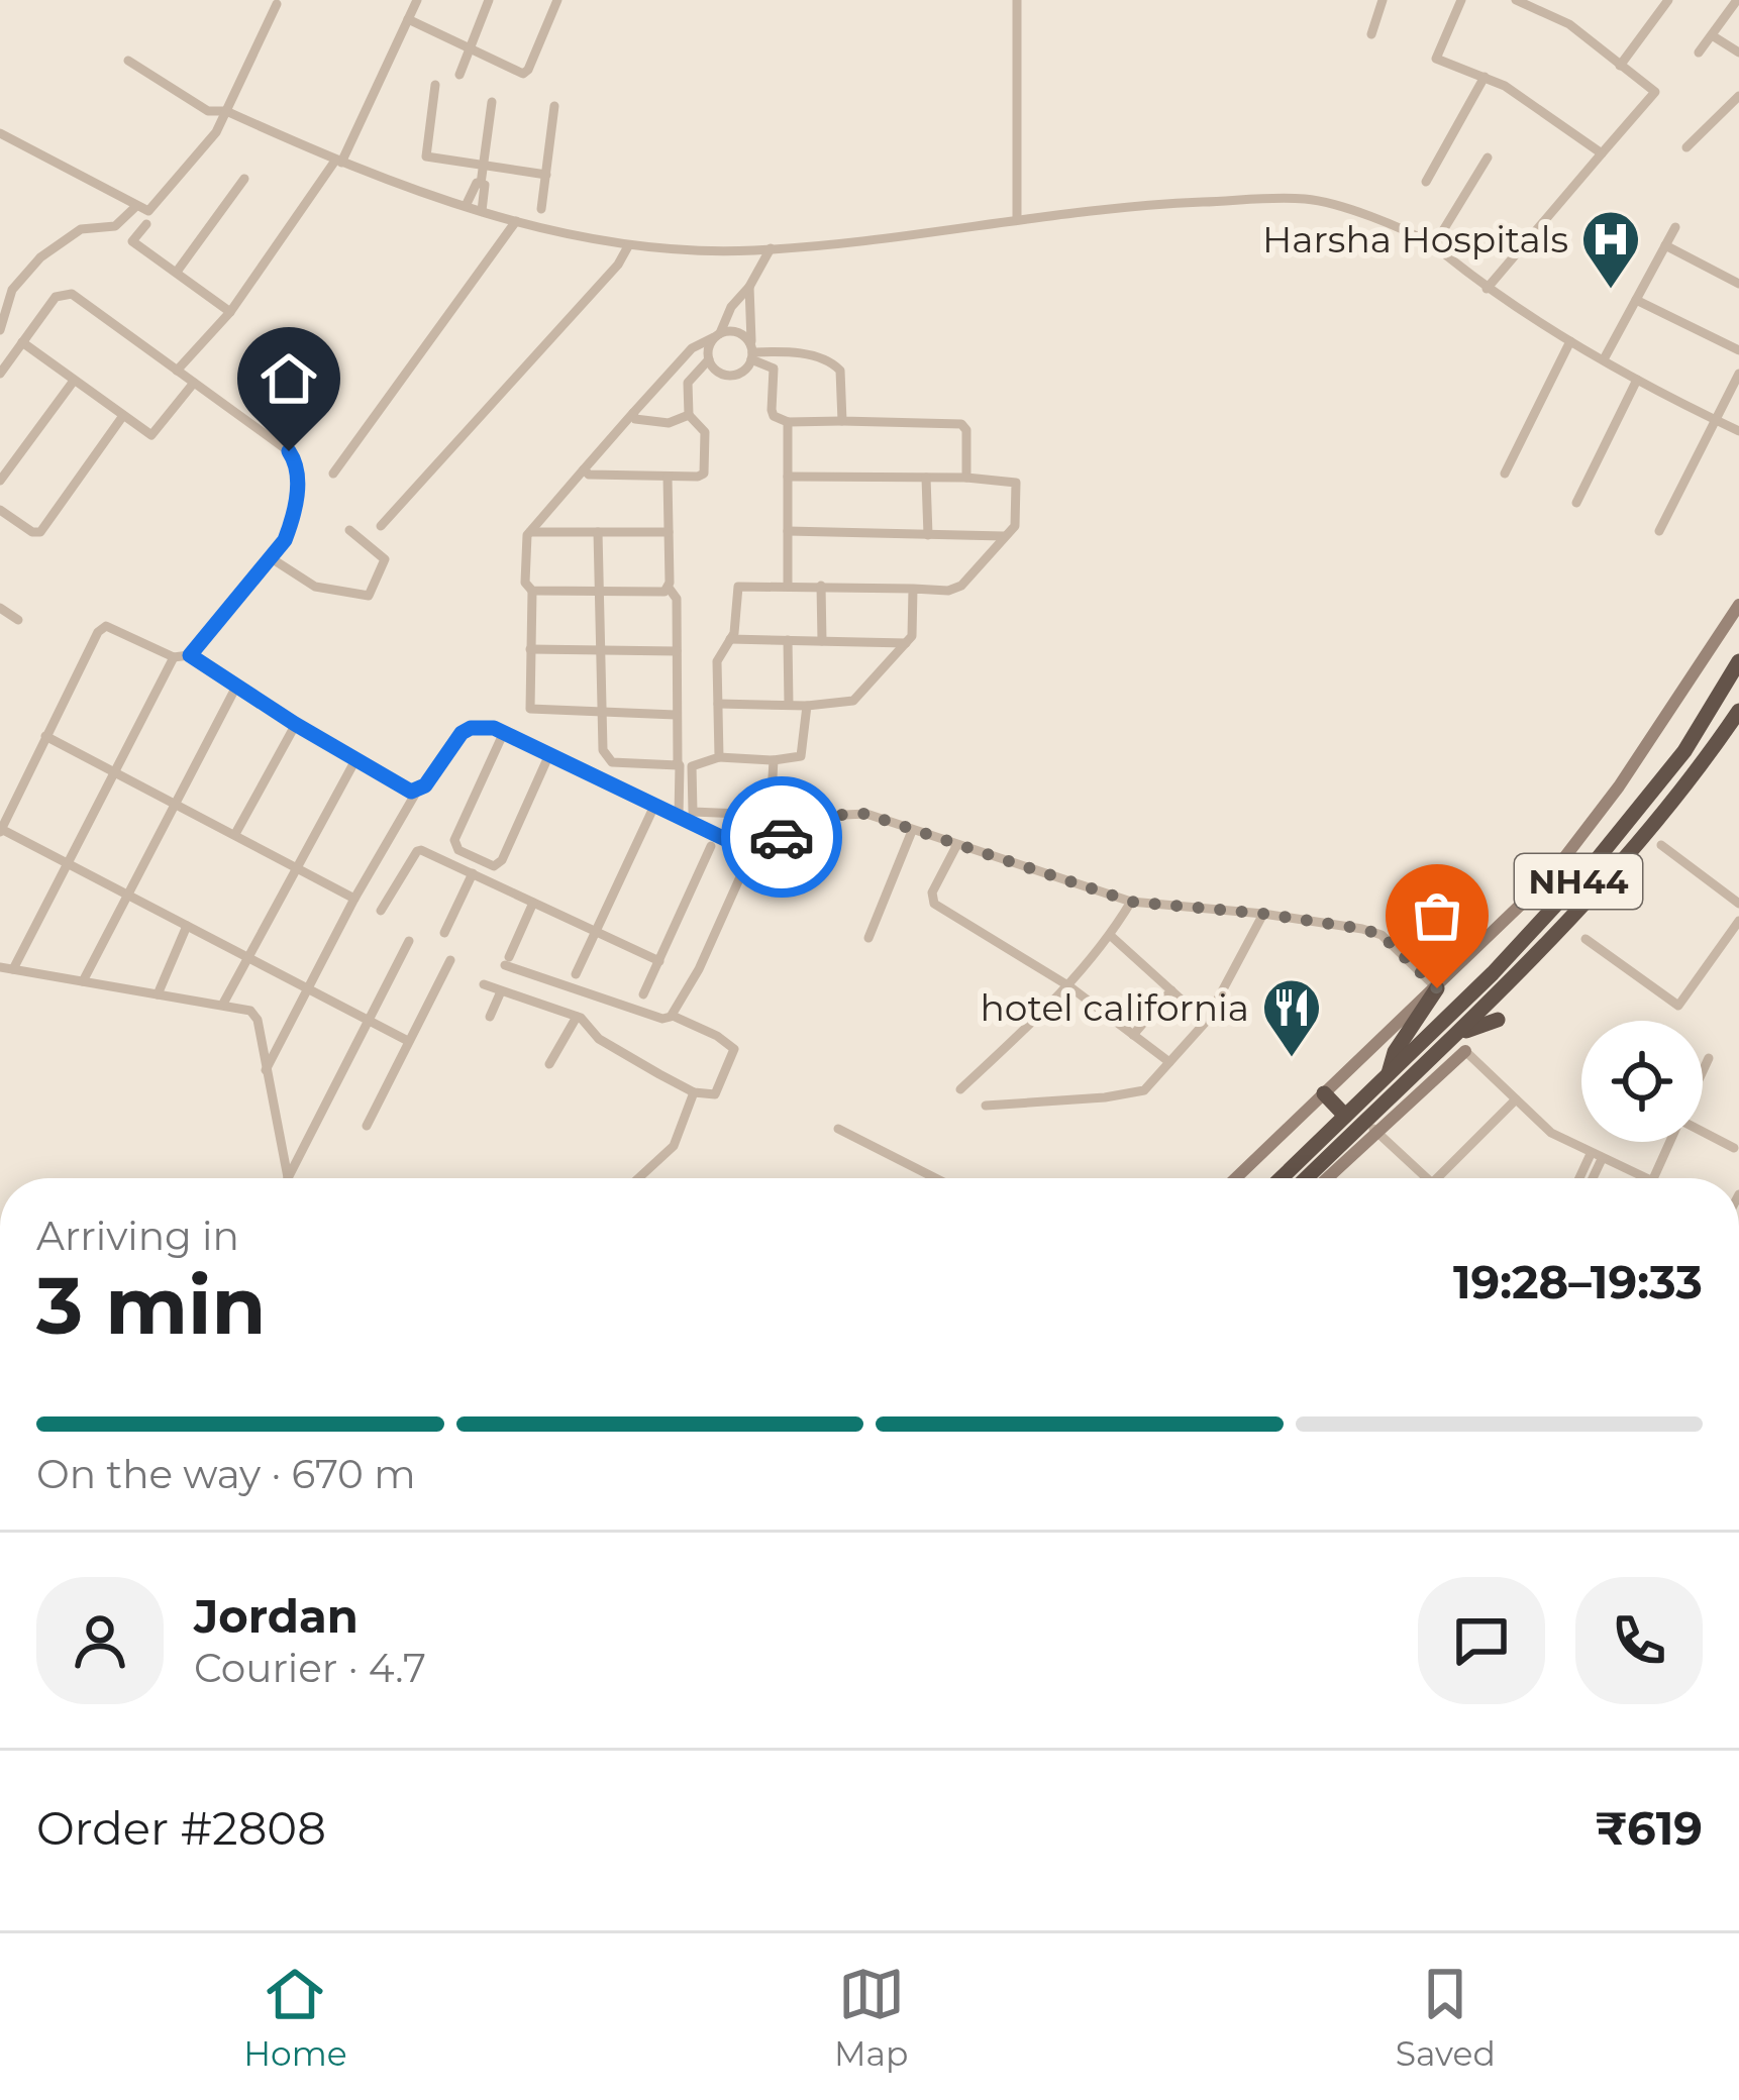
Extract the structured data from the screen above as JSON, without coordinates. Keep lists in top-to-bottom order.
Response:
{
  "streets": {
    "highway": ["NH44"]
  },
  "places": {
    "hospital": ["Harsha Hospitals"],
    "restaurant": ["hotel california"]
  },
  "page": {
    "heading": ["3 min", "Arriving in", "19:28–19:33"],
    "panel": [
      "Jordan",
      "Courier · 4.7",
      "Order #2808",
      "₹619"
    ],
    "bar": "On the way · 670 m",
    "tabs": ["Home", "Map", "Saved"]
  }
}
